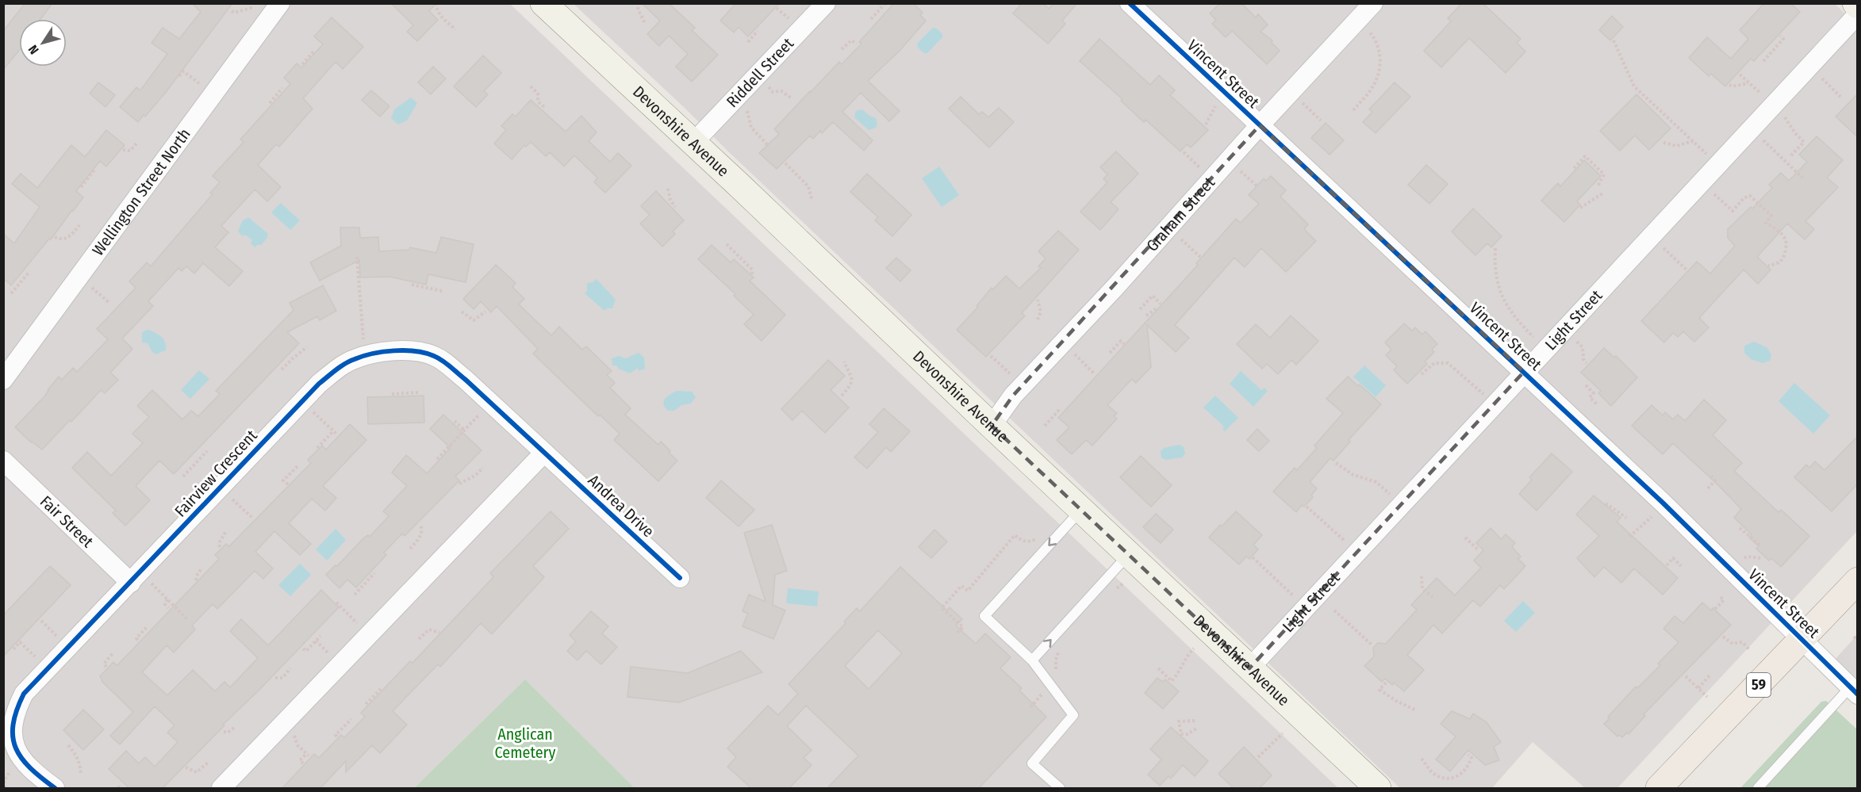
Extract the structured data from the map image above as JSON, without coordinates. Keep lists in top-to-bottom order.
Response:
{
  "streets": {
    "main road": ["Devonshire Avenue", "59"],
    "street": [
      "Riddell Street",
      "Vincent Street",
      "Wellington Street North",
      "Graham Street",
      "Light Street",
      "Fairview Crescent",
      "Andrea Drive",
      "Fair Street"
    ]
  },
  "crossings": [
    ["Riddell Street", "Devonshire Avenue"],
    ["Vincent Street", "Graham Street"],
    ["Vincent Street", "Light Street"],
    ["Vincent Street", "59"],
    ["Devonshire Avenue", "Graham Street"],
    ["Devonshire Avenue", "Light Street"],
    ["Fairview Crescent", "Andrea Drive"],
    ["Fairview Crescent", "Fair Street"]
  ],
  "parks": ["Anglican Cemetery"],
  "north": "bottom left"
}
